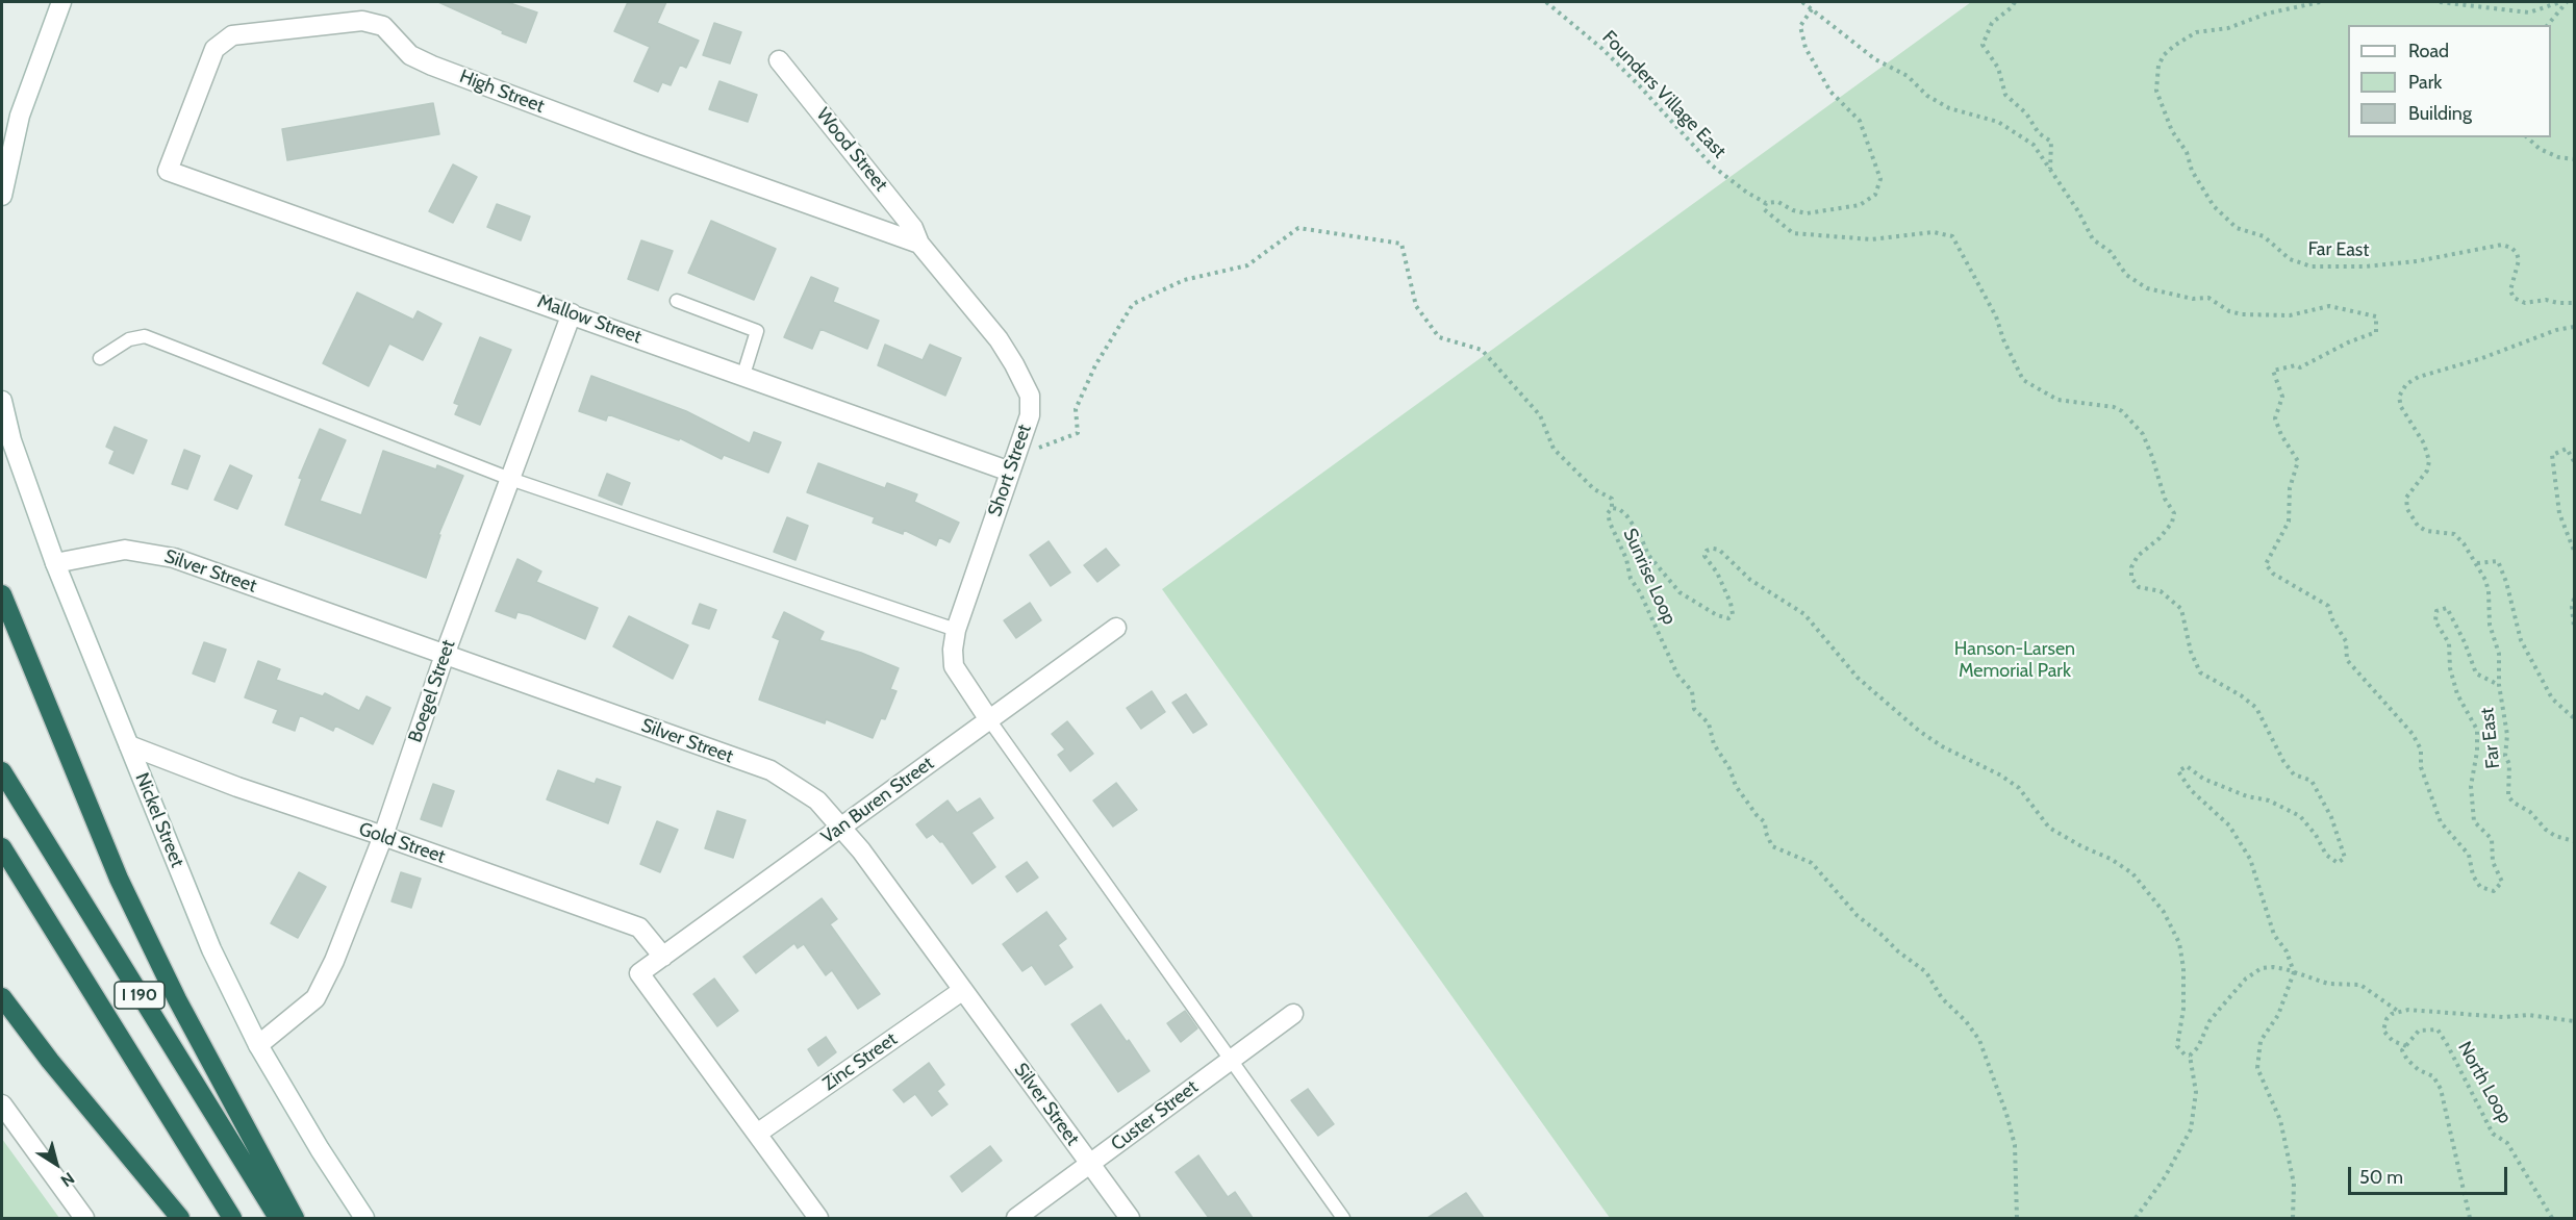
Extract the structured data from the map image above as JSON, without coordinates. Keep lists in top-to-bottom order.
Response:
{
  "streets": {
    "highway": ["I 190"],
    "street": [
      "High Street",
      "Wood Street",
      "Mallow Street",
      "Short Street",
      "Silver Street",
      "Boegel Street",
      "Van Buren Street",
      "Nickel Street",
      "Gold Street",
      "Zinc Street",
      "Custer Street"
    ],
    "path": [
      "Founders Village East",
      "Far East",
      "Sunrise Loop",
      "North Loop"
    ]
  },
  "crossings": [
    ["High Street", "Wood Street"],
    ["High Street", "Mallow Street"],
    ["High Street", "Short Street"],
    ["Wood Street", "Short Street"],
    ["Mallow Street", "Short Street"],
    ["Mallow Street", "Boegel Street"],
    ["Short Street", "Van Buren Street"],
    ["Silver Street", "Boegel Street"],
    ["Silver Street", "Van Buren Street"],
    ["Silver Street", "Nickel Street"],
    ["Silver Street", "Zinc Street"],
    ["Silver Street", "Custer Street"],
    ["Boegel Street", "Nickel Street"],
    ["Boegel Street", "Gold Street"],
    ["Van Buren Street", "Gold Street"],
    ["Van Buren Street", "Zinc Street"],
    ["Nickel Street", "Gold Street"]
  ],
  "parks": ["Hanson-Larsen Memorial Park"],
  "legend": ["Road", "Park", "Building"],
  "scale_bar": "50 m",
  "north": "bottom right"
}
